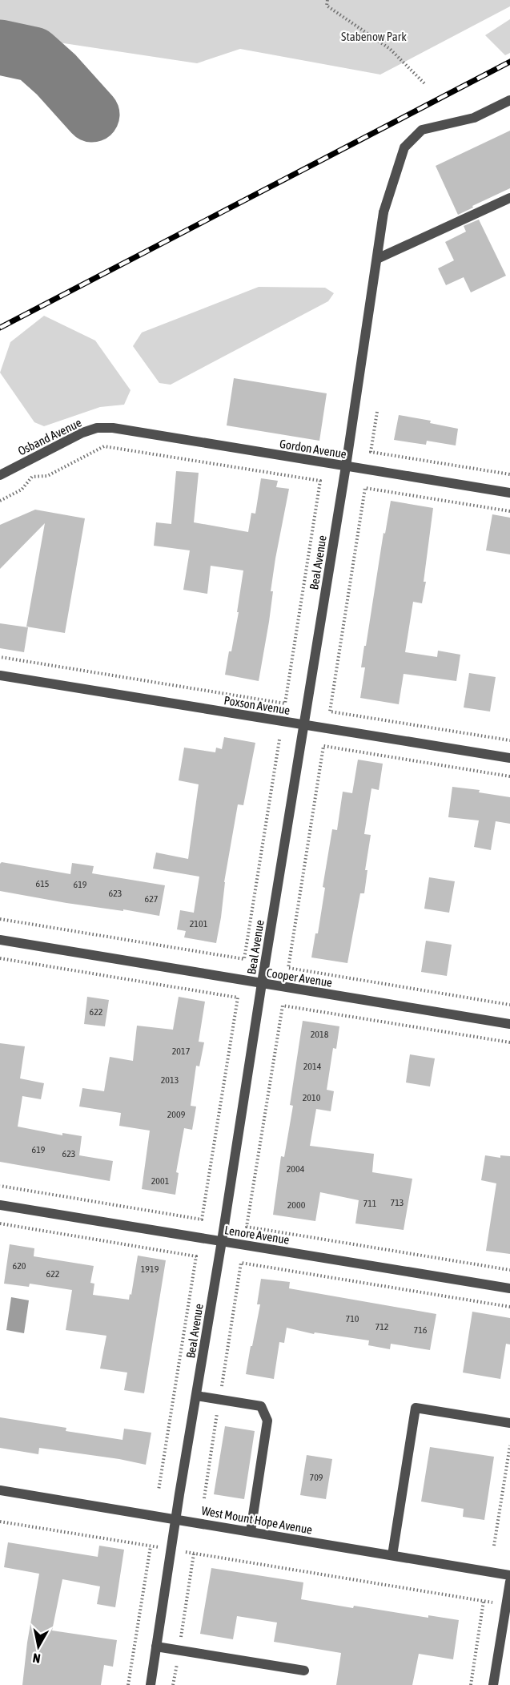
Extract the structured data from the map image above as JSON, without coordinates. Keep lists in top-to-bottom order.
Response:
{
  "streets": {
    "street": [
      "Osband Avenue",
      "Gordon Avenue",
      "Beal Avenue",
      "Poxson Avenue",
      "Cooper Avenue",
      "Lenore Avenue",
      "West Mount Hope Avenue"
    ]
  },
  "crossings": [
    ["Osband Avenue", "Gordon Avenue"],
    ["Gordon Avenue", "Beal Avenue"],
    ["Beal Avenue", "Poxson Avenue"],
    ["Beal Avenue", "Cooper Avenue"],
    ["Beal Avenue", "Lenore Avenue"],
    ["Beal Avenue", "West Mount Hope Avenue"]
  ],
  "parks": ["Stabenow Park"],
  "house_numbers": [
    "615",
    "619",
    "623",
    "627",
    "2101",
    "622",
    "2018",
    "2017",
    "2014",
    "2013",
    "2010",
    "2009",
    "619",
    "623",
    "2004",
    "2001",
    "713",
    "711",
    "2000",
    "620",
    "1919",
    "622",
    "710",
    "712",
    "716",
    "709"
  ],
  "north": "bottom"
}
